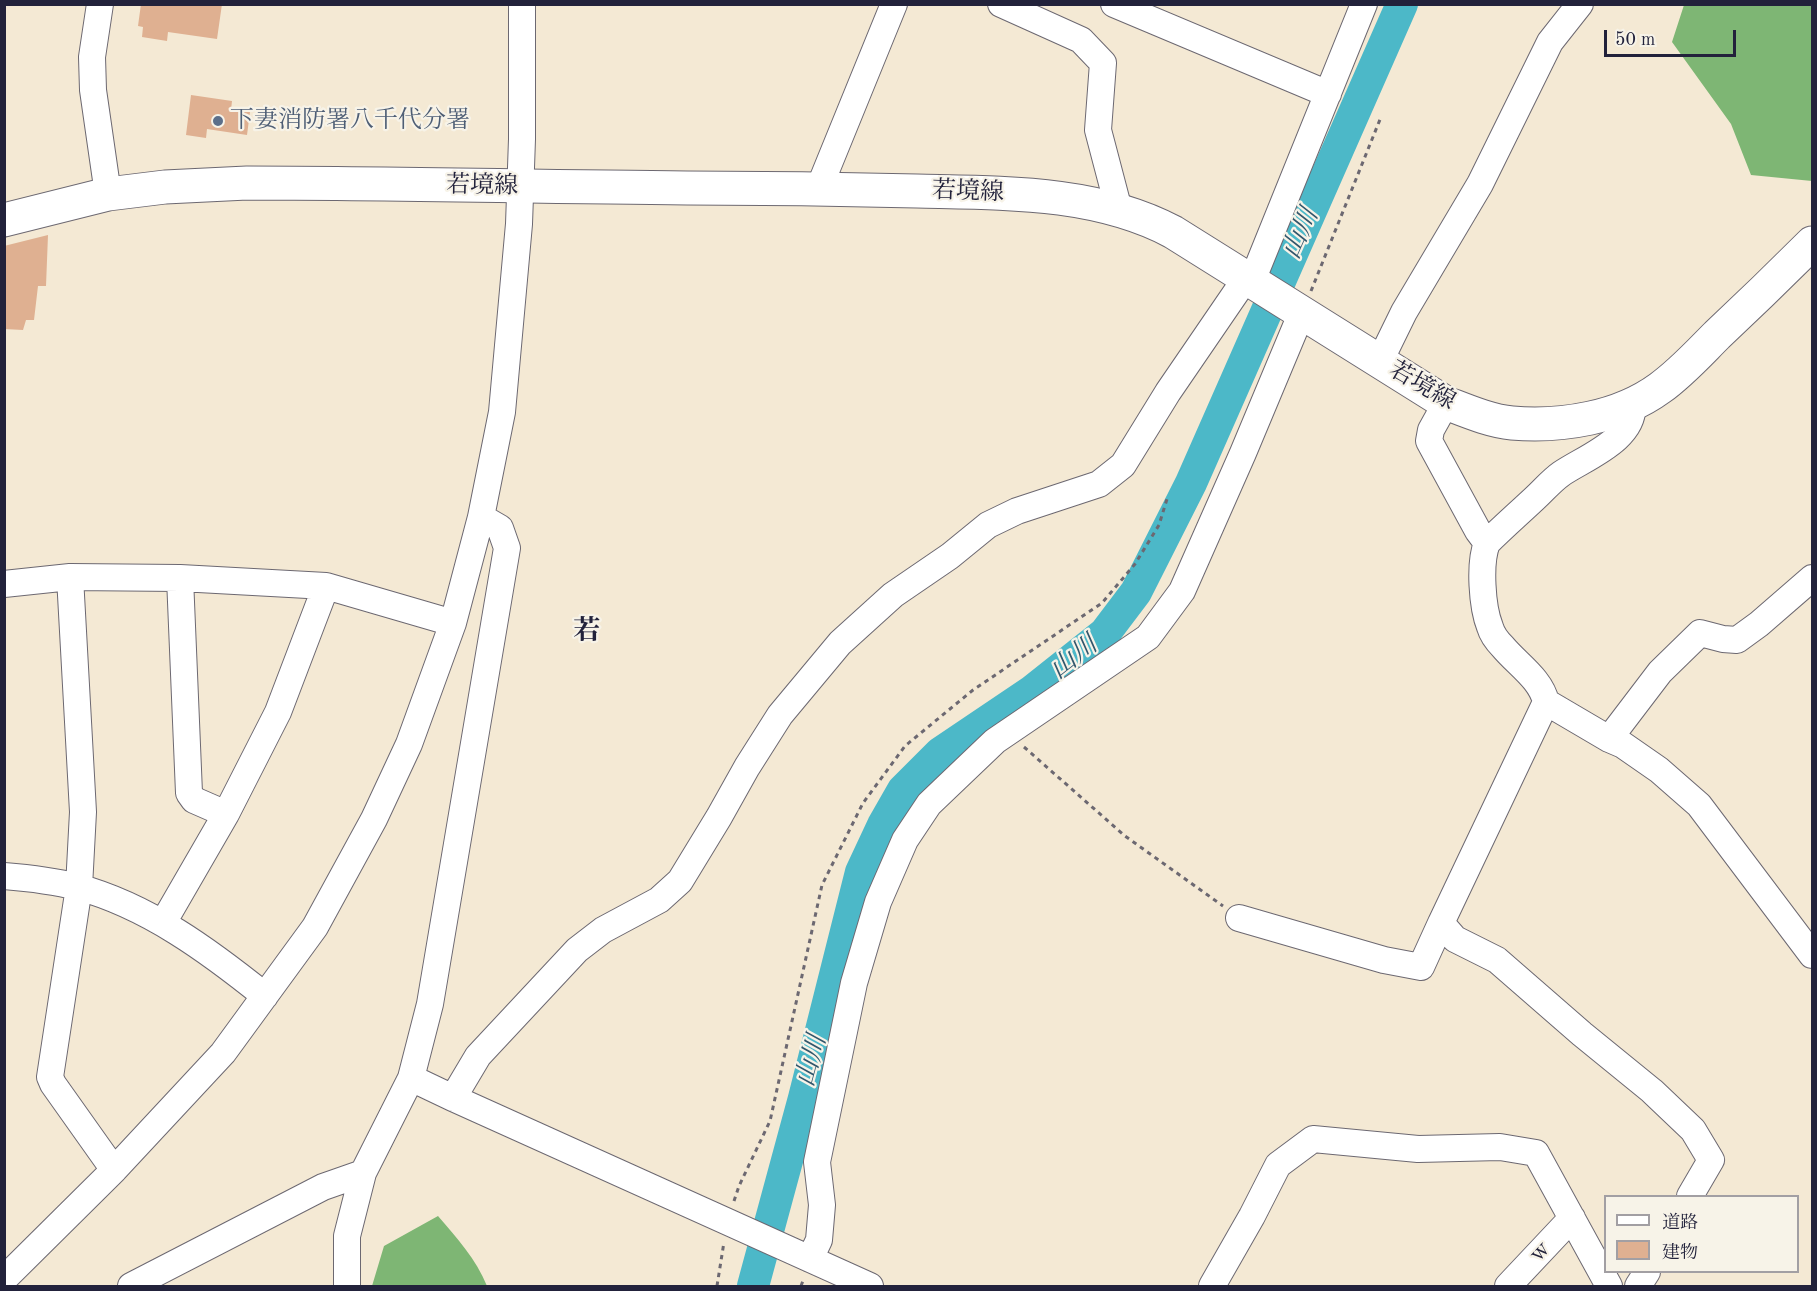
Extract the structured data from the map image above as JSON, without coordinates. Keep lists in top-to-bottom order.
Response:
{
  "streets": {
    "main road": ["若境線"],
    "street": ["w"]
  },
  "districts": ["若"],
  "water": ["山川"],
  "places": ["下妻消防署八千代分署"],
  "legend": ["道路", "建物"],
  "scale_bar": "50 m"
}
